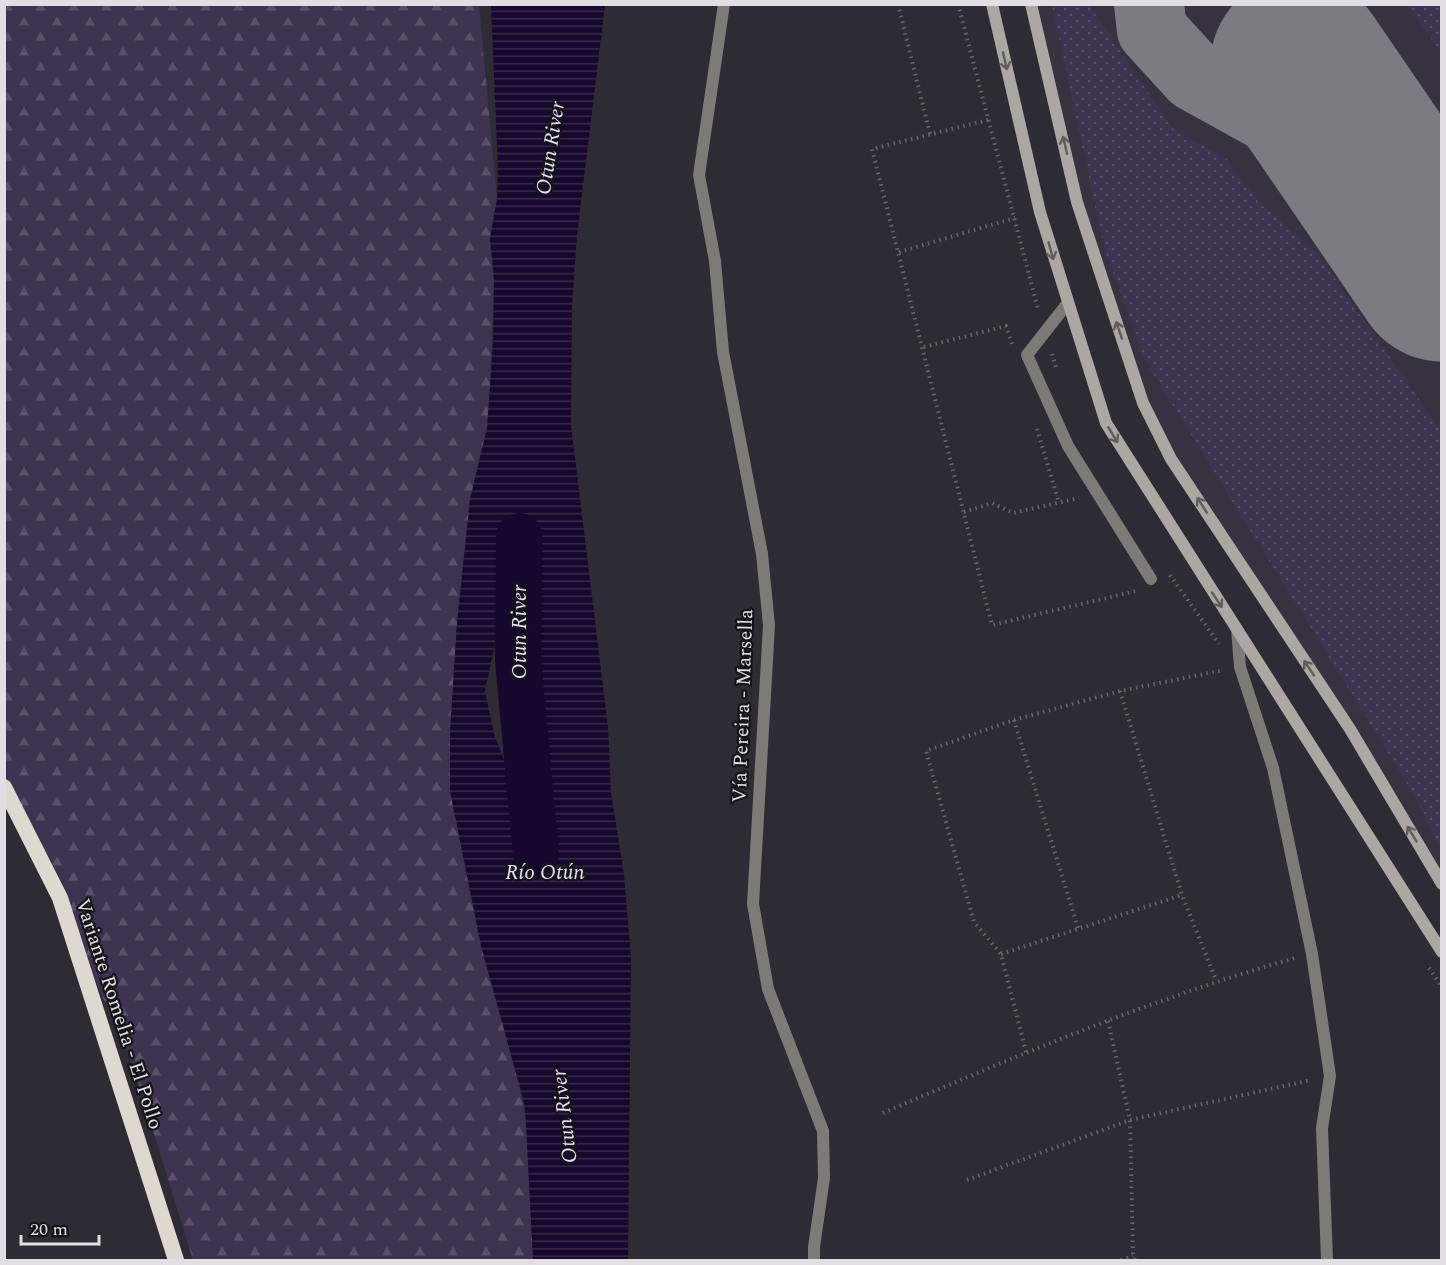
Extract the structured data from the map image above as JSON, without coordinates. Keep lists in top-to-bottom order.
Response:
{
  "streets": {
    "highway": ["Variante Romelia - El Pollo"],
    "street": ["Vía Pereira - Marsella"]
  },
  "water": ["Otun River", "Río Otún"],
  "scale_bar": "20 m"
}
